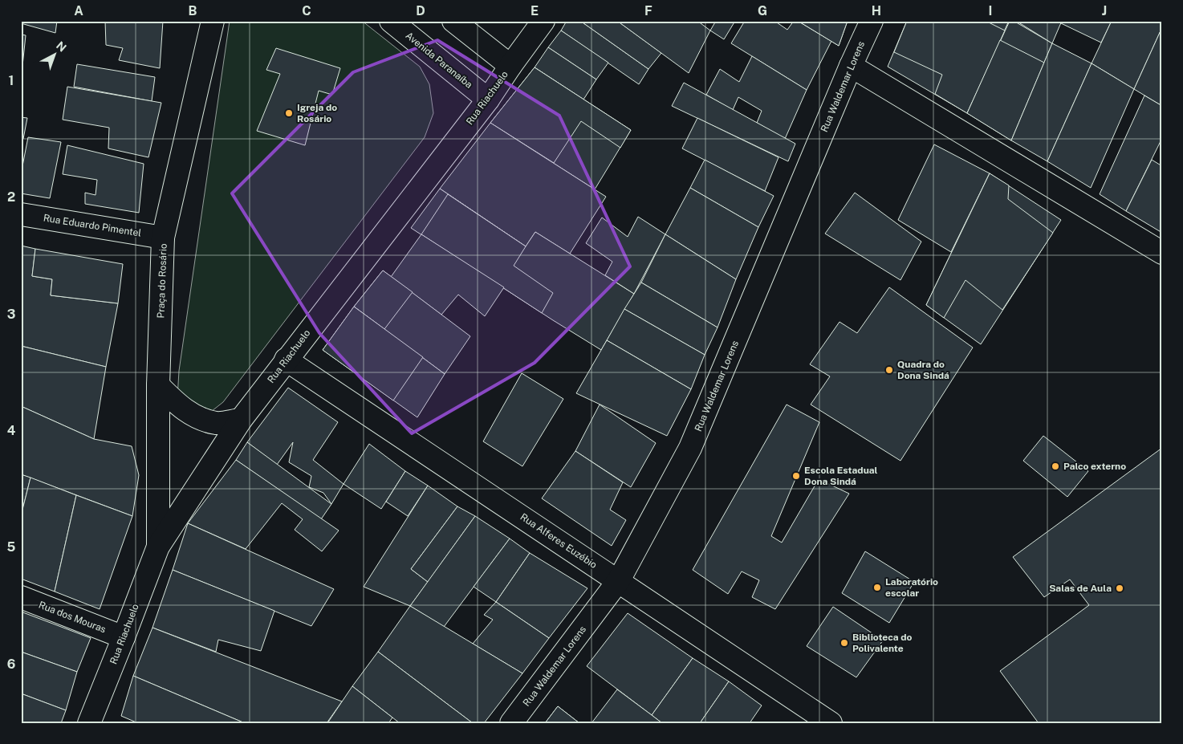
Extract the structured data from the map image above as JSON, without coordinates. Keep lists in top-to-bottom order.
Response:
{
  "streets": {
    "street": [
      "Avenida Paranaíba",
      "Rua Waldemar Lorens",
      "Rua Riachuelo",
      "Rua Eduardo Pimentel",
      "Praça do Rosário",
      "Rua Alferes Euzébio",
      "Rua dos Mouras"
    ]
  },
  "crossings": [
    ["Avenida Paranaíba", "Rua Riachuelo"],
    ["Rua Waldemar Lorens", "Rua Alferes Euzébio"],
    ["Rua Riachuelo", "Praça do Rosário"],
    ["Rua Riachuelo", "Rua Alferes Euzébio"],
    ["Rua Riachuelo", "Rua dos Mouras"],
    ["Rua Eduardo Pimentel", "Praça do Rosário"]
  ],
  "places": [
    "Igreja do Rosário",
    "Quadra do Dona Sindá",
    "Palco externo",
    "Escola Estadual Dona Sindá",
    "Laboratório escolar",
    "Salas de Aula",
    "Biblioteca do Polivalente"
  ],
  "north": "top right",
  "grid": {
    "columns": [
      "A",
      "B",
      "C",
      "D",
      "E",
      "F",
      "G",
      "H",
      "I",
      "J"
    ],
    "rows": [
      "1",
      "2",
      "3",
      "4",
      "5",
      "6"
    ]
  }
}
